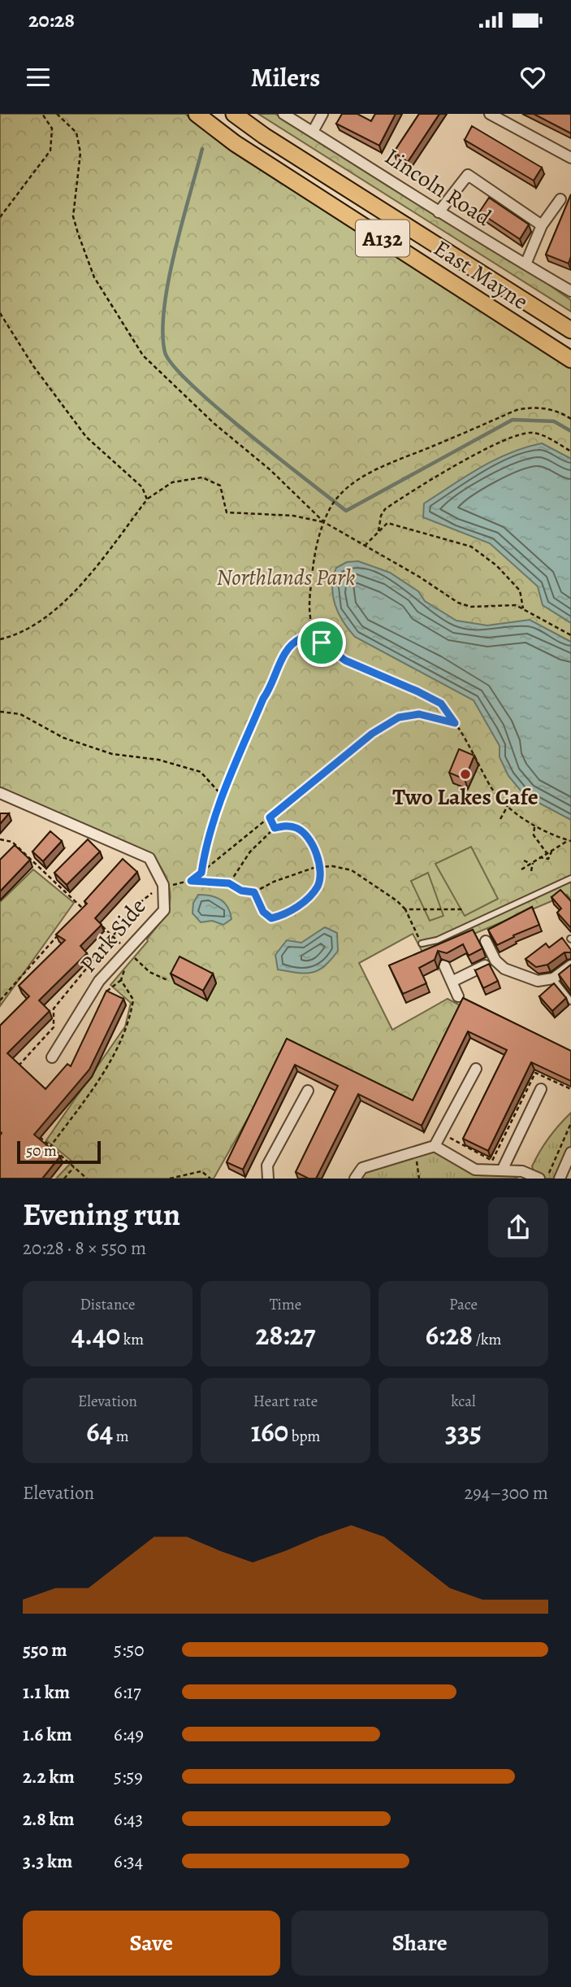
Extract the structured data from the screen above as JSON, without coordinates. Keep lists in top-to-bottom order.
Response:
{
  "streets": {
    "main road": ["A132", "East Mayne"],
    "street": ["Lincoln Road", "Park Side"]
  },
  "parks": ["Northlands Park"],
  "places": ["Two Lakes Cafe"],
  "scale_bar": "50 m",
  "page": {
    "status": "20:28",
    "header": "Milers",
    "scale": "50 m",
    "heading": ["Evening run", "20:28 · 8 × 550 m"],
    "stats": [
      ["Distance", "4.40 km"],
      ["Time", "28:27"],
      ["Pace", "6:28 /km"],
      ["Elevation", "64 m"],
      ["Heart rate", "160 bpm"],
      ["kcal", "335"]
    ],
    "chart": ["Elevation", "294–300 m"],
    "list": [
      {
        "name": "550 m",
        "note": "5:50"
      },
      {
        "name": "1.1 km",
        "note": "6:17"
      },
      {
        "name": "1.6 km",
        "note": "6:49"
      },
      {
        "name": "2.2 km",
        "note": "5:59"
      },
      {
        "name": "2.8 km",
        "note": "6:43"
      },
      {
        "name": "3.3 km",
        "note": "6:34"
      }
    ],
    "buttons": ["Save", "Share"]
  }
}
